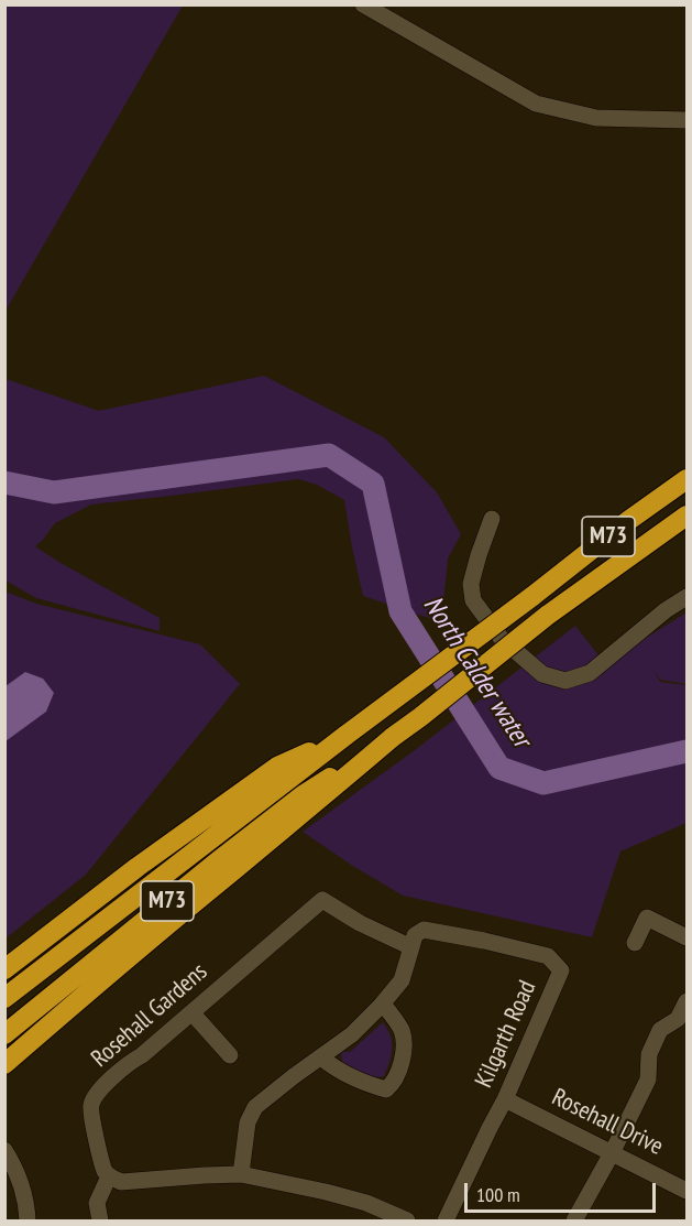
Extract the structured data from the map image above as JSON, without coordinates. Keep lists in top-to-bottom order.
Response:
{
  "streets": {
    "highway": ["M73"],
    "street": ["Rosehall Gardens", "Kilgarth Road", "Rosehall Drive"]
  },
  "crossings": [
    ["Rosehall Gardens", "Kilgarth Road"],
    ["Kilgarth Road", "Rosehall Drive"]
  ],
  "water": ["North Calder water"],
  "scale_bar": "100 m"
}
